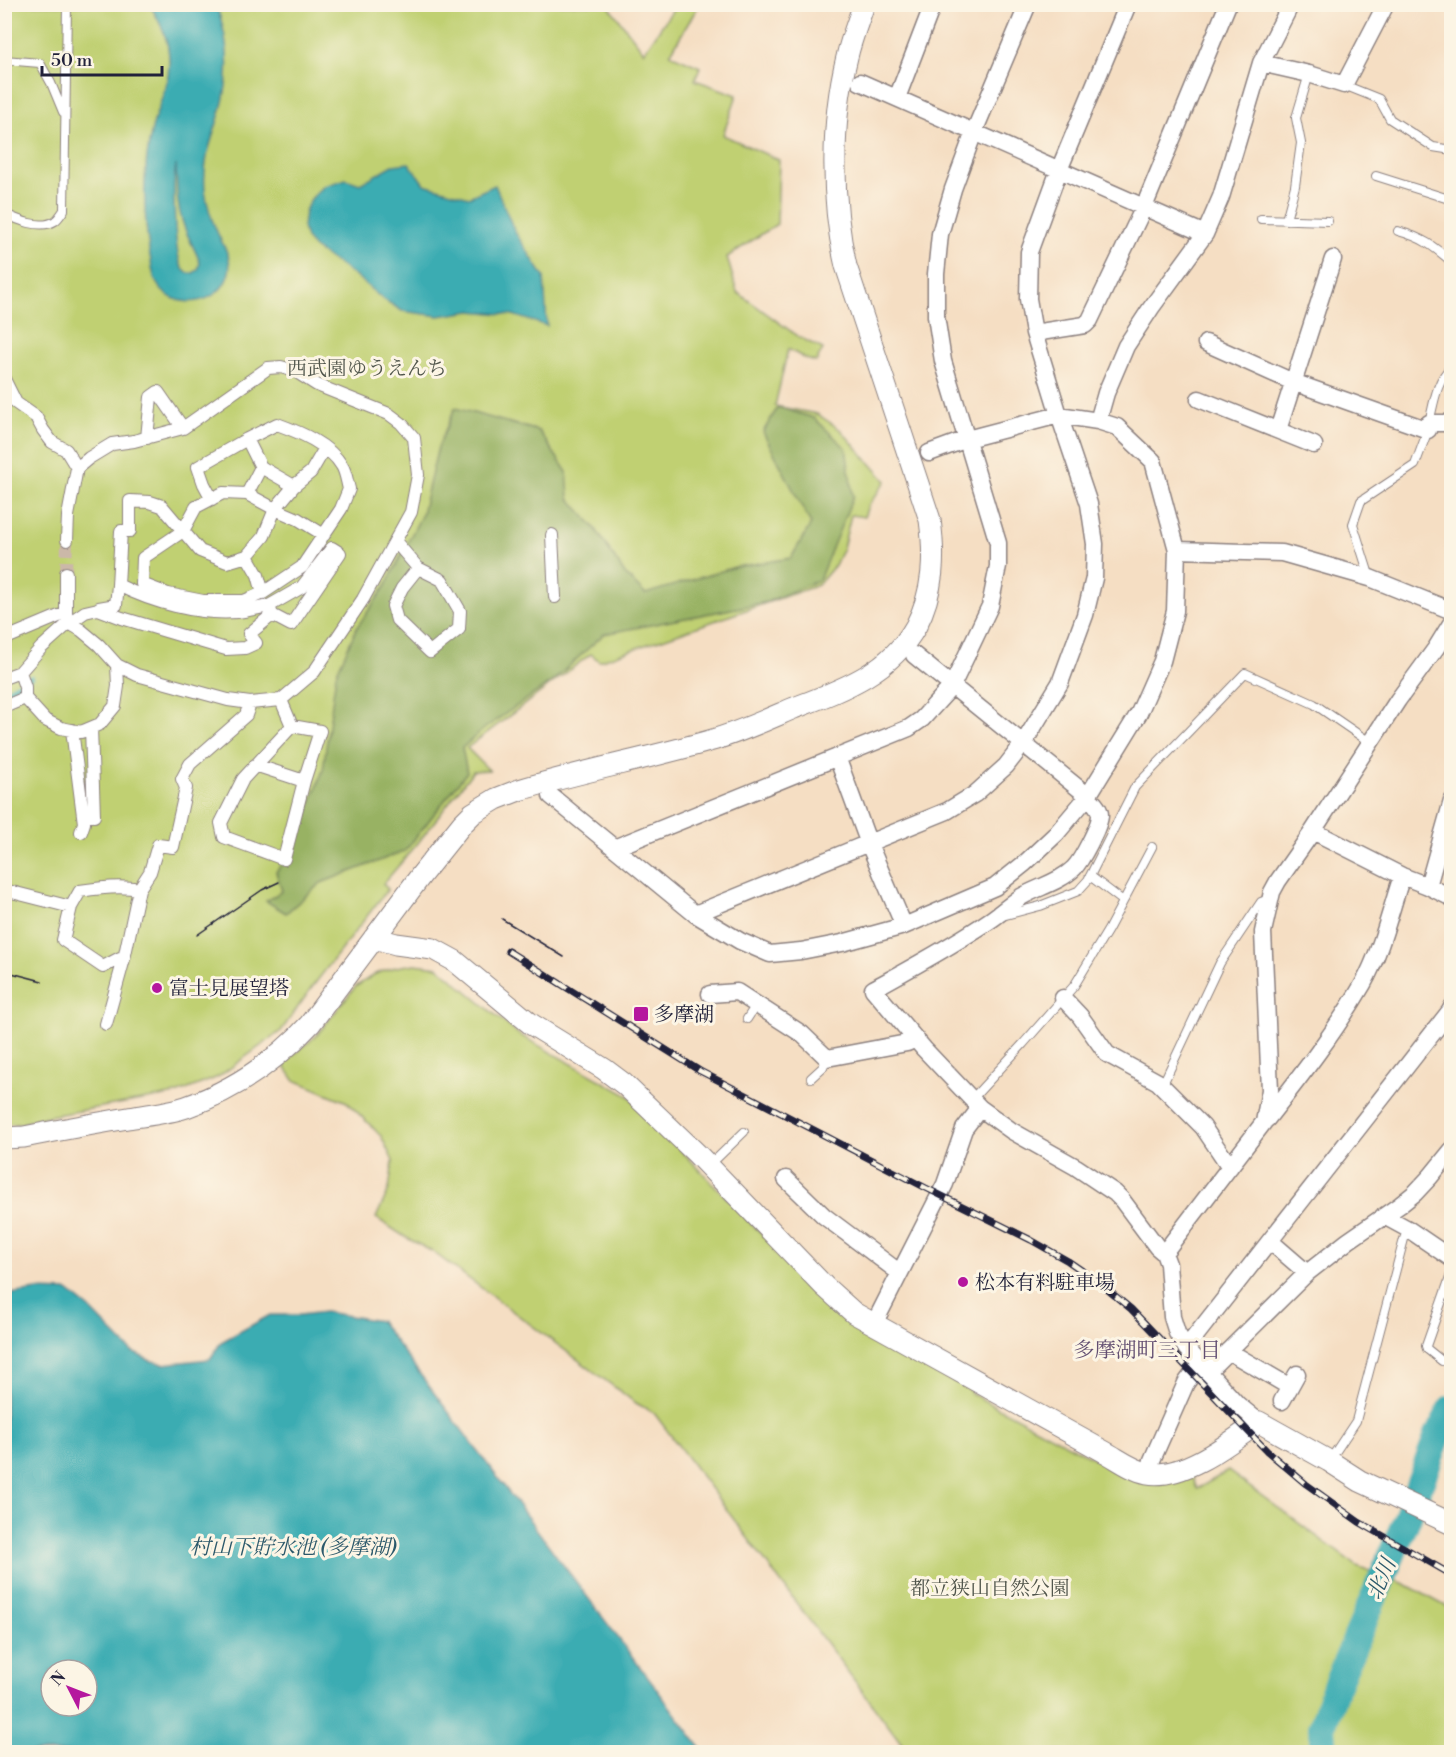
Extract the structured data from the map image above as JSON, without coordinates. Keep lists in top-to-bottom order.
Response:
{
  "districts": ["多摩湖町三丁目"],
  "water": ["村山下貯水池 (多摩湖)", "北川"],
  "parks": ["西武園ゆうえんち", "都立狭山自然公園"],
  "places": {
    "other": ["富士見展望塔", "松本有料駐車場"],
    "transit": ["多摩湖"]
  },
  "scale_bar": "50 m",
  "north": "top left"
}
